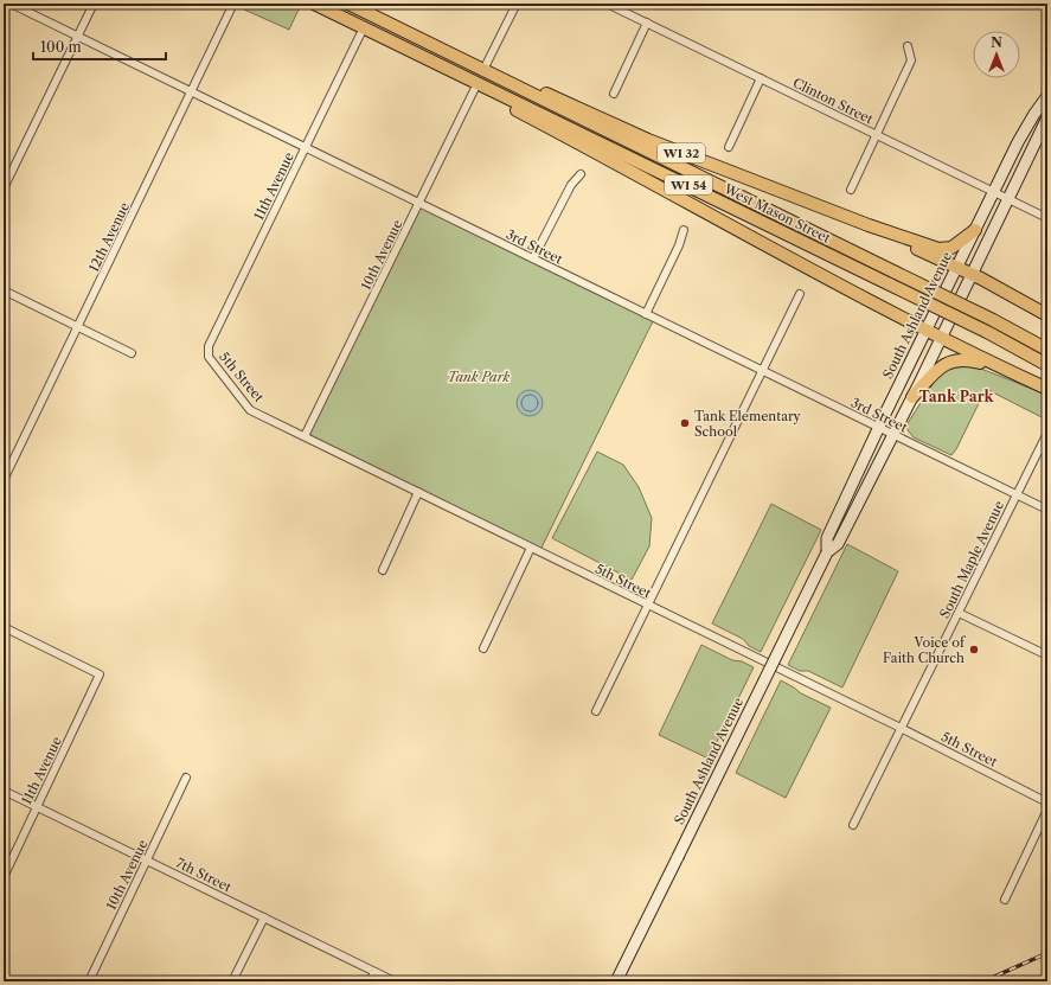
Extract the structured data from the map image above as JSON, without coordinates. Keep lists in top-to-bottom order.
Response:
{
  "streets": {
    "main road": [
      "WI 32",
      "WI 54",
      "West Mason Street",
      "South Ashland Avenue"
    ],
    "street": [
      "Clinton Street",
      "11th Avenue",
      "12th Avenue",
      "3rd Street",
      "10th Avenue",
      "5th Street",
      "South Maple Avenue",
      "7th Street"
    ]
  },
  "crossings": [
    ["Clinton Street", "South Ashland Avenue"],
    ["WI 32", "West Mason Street"],
    ["WI 32", "South Ashland Avenue"],
    ["11th Avenue", "West Mason Street"],
    ["11th Avenue", "3rd Street"],
    ["11th Avenue", "5th Street"],
    ["11th Avenue", "7th Street"],
    ["West Mason Street", "10th Avenue"],
    ["12th Avenue", "3rd Street"],
    ["3rd Street", "10th Avenue"],
    ["3rd Street", "South Ashland Avenue"],
    ["3rd Street", "South Maple Avenue"],
    ["10th Avenue", "5th Street"],
    ["10th Avenue", "7th Street"],
    ["5th Street", "South Maple Avenue"]
  ],
  "districts": ["Tank Park"],
  "parks": ["Tank Park"],
  "places": ["Tank Elementary School", "Voice of Faith Church"],
  "scale_bar": "100 m",
  "north": "top"
}
